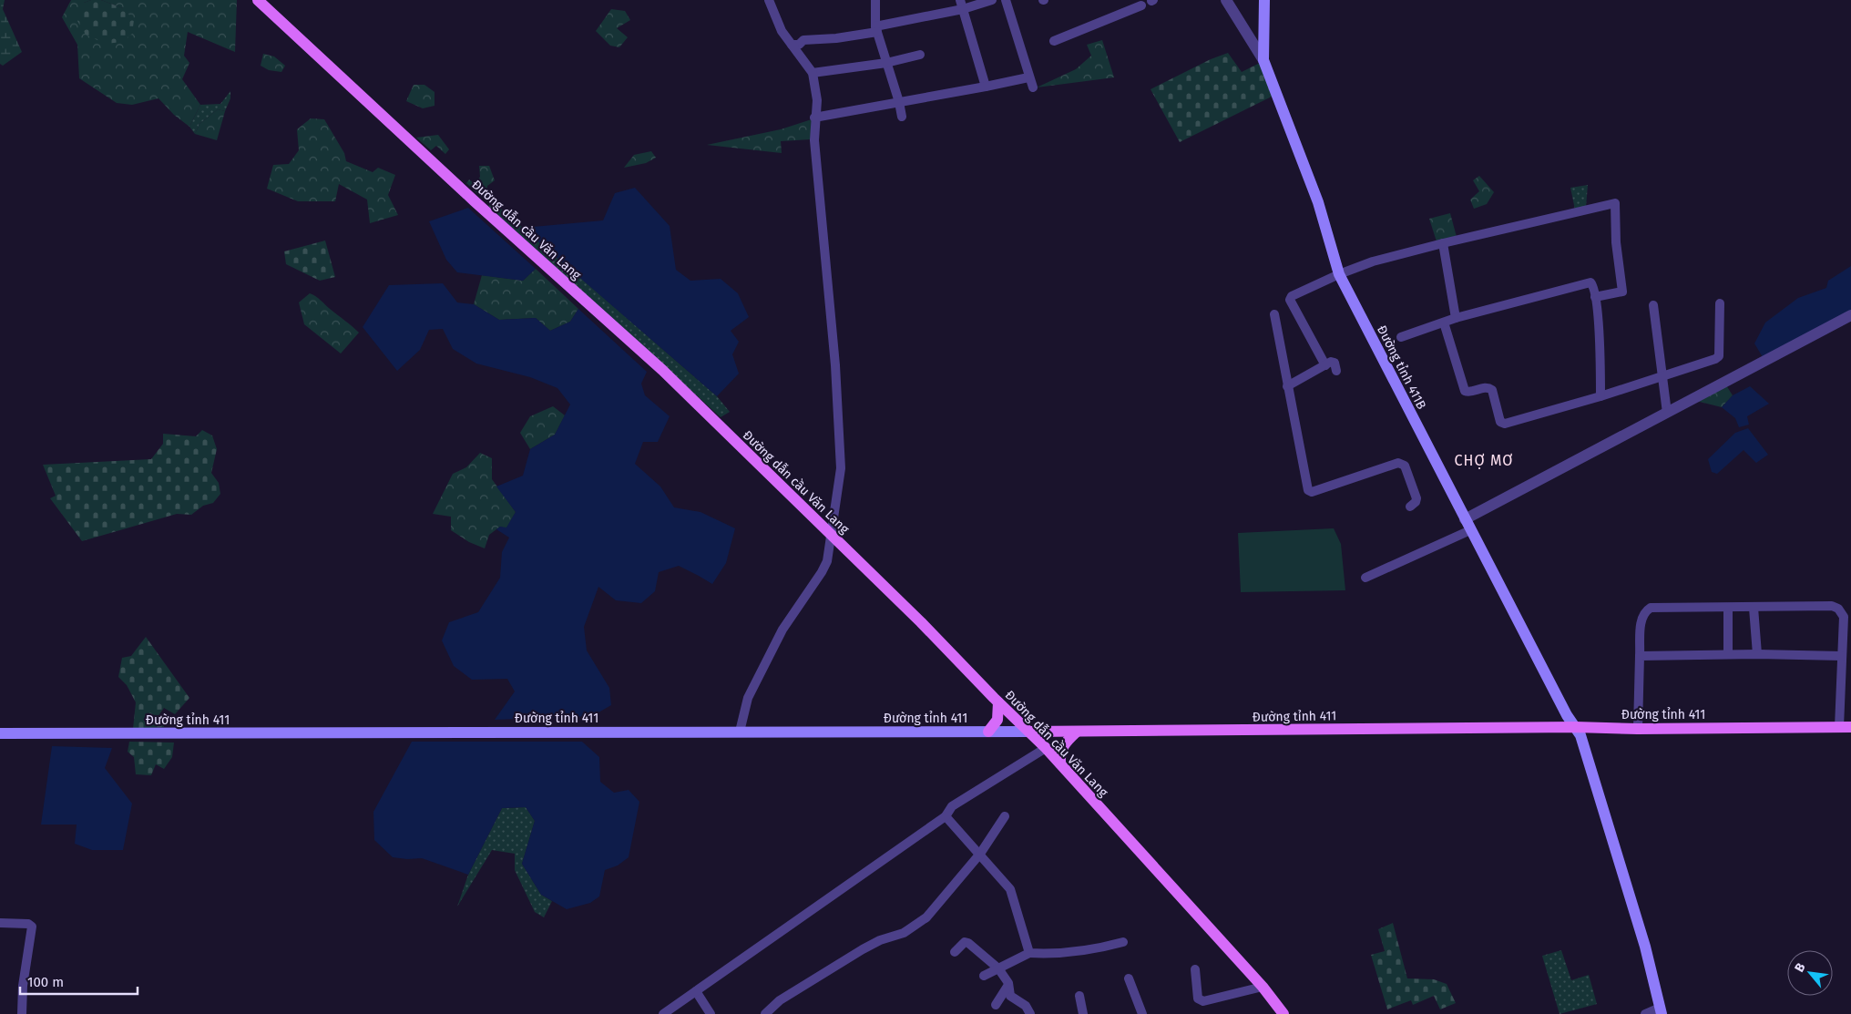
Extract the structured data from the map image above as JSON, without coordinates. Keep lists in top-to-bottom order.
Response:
{
  "streets": {
    "main road": ["Đường dẫn cầu Văn Lang", "Đường tỉnh 411B", "Đường tỉnh 411"]
  },
  "crossings": [
    ["Đường dẫn cầu Văn Lang", "Đường tỉnh 411"],
    ["Đường tỉnh 411B", "Đường tỉnh 411"]
  ],
  "districts": ["CHỢ MƠ"],
  "scale_bar": "100 m",
  "north": "top left"
}
